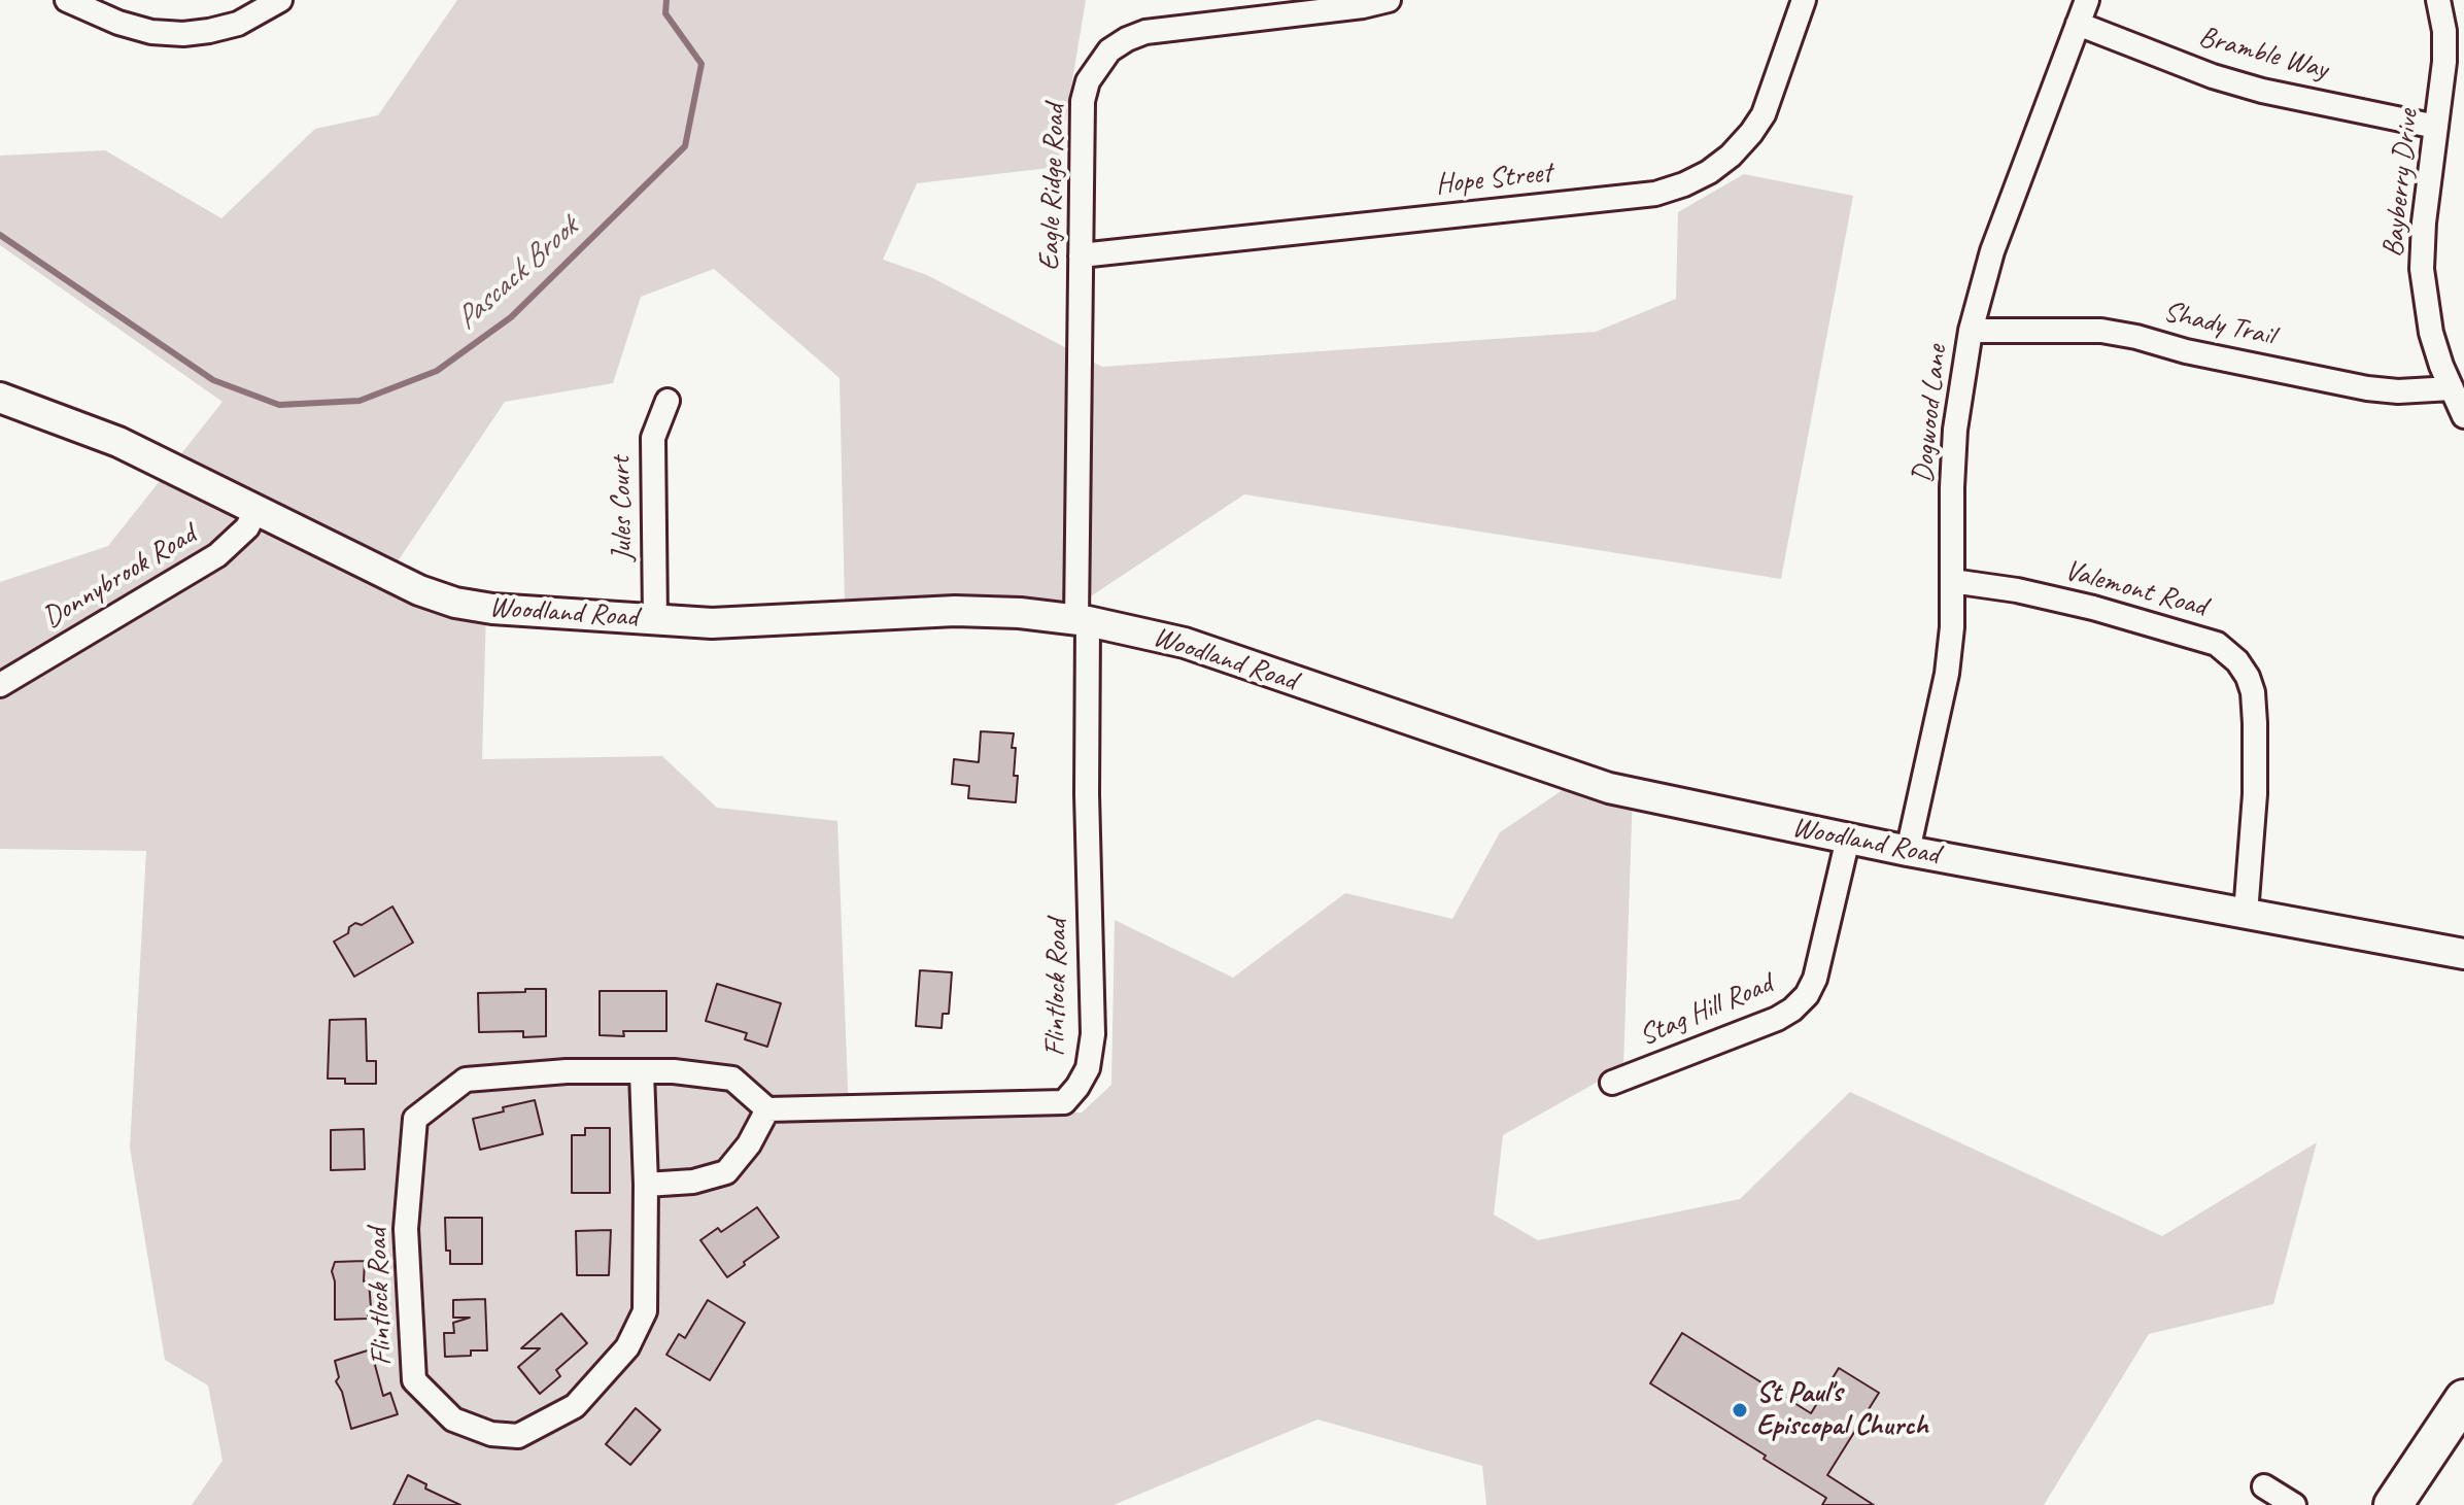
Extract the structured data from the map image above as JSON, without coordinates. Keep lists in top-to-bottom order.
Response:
{
  "streets": {
    "street": [
      "Bramble Way",
      "Hope Street",
      "Bayberry Drive",
      "Eagle Ridge Road",
      "Shady Trail",
      "Dogwood Lane",
      "Jules Court",
      "Donnybrook Road",
      "Valemont Road",
      "Woodland Road",
      "Flintlock Road",
      "Stag Hill Road"
    ]
  },
  "crossings": [
    ["Bramble Way", "Bayberry Drive"],
    ["Bramble Way", "Dogwood Lane"],
    ["Hope Street", "Eagle Ridge Road"],
    ["Bayberry Drive", "Shady Trail"],
    ["Eagle Ridge Road", "Woodland Road"],
    ["Eagle Ridge Road", "Flintlock Road"],
    ["Shady Trail", "Dogwood Lane"],
    ["Dogwood Lane", "Valemont Road"],
    ["Dogwood Lane", "Woodland Road"],
    ["Jules Court", "Woodland Road"],
    ["Donnybrook Road", "Woodland Road"],
    ["Valemont Road", "Woodland Road"],
    ["Woodland Road", "Flintlock Road"],
    ["Woodland Road", "Stag Hill Road"]
  ],
  "water": ["Pascack Brook"],
  "places": ["St Paul's Episcopal Church"]
}
